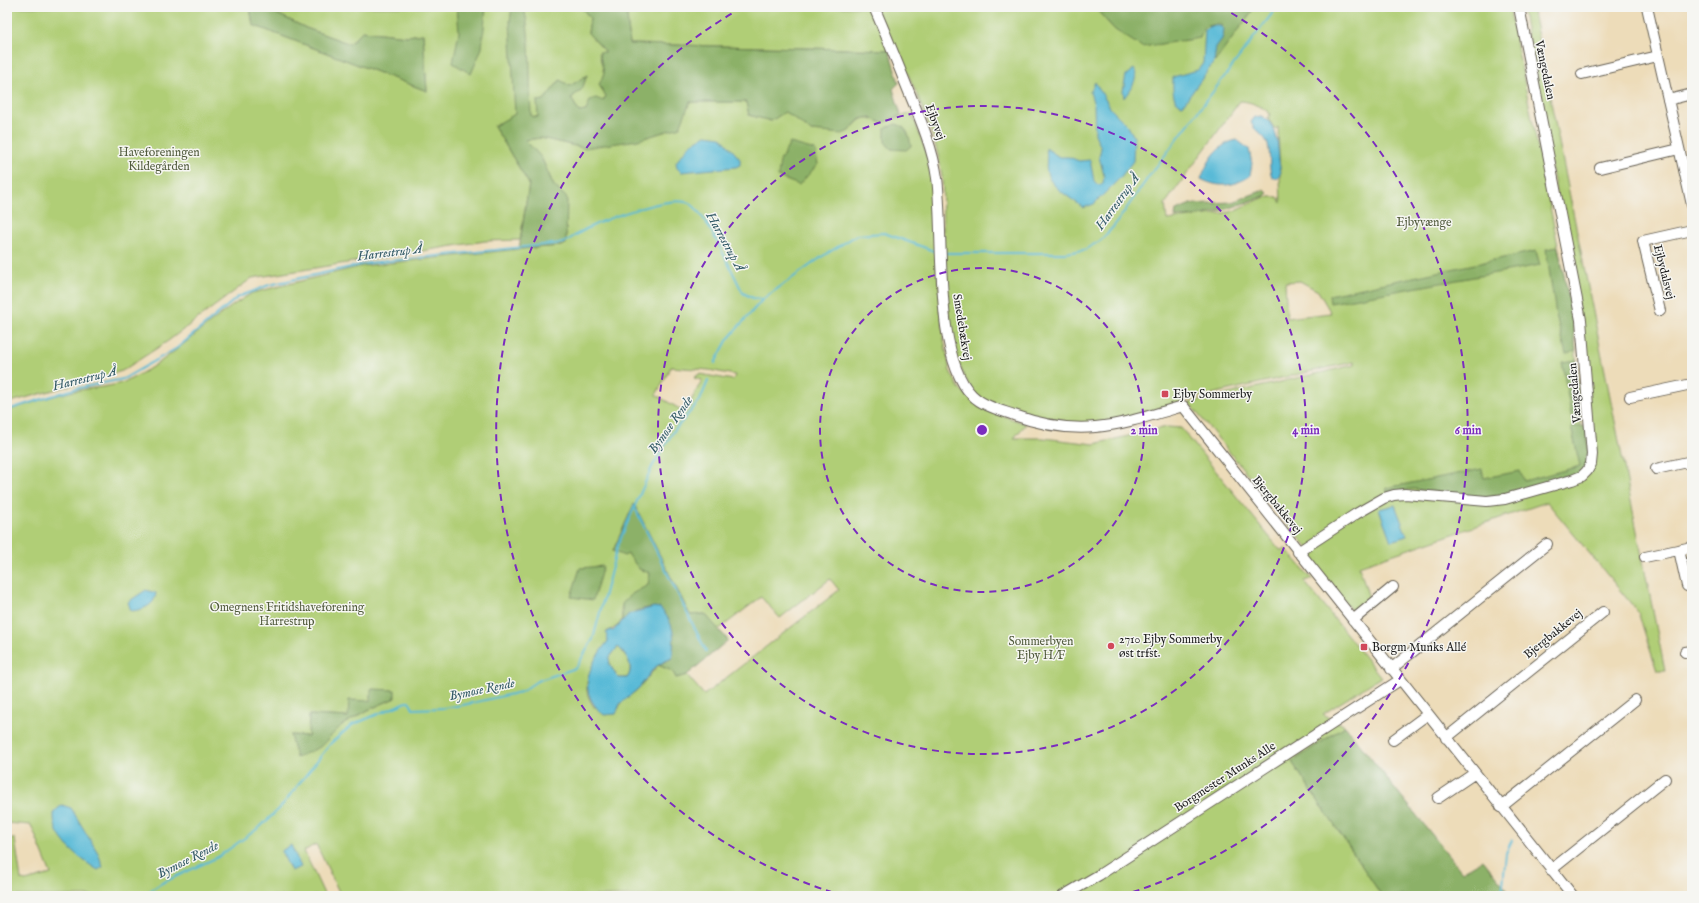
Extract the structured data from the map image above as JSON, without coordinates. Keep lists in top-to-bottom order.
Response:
{
  "streets": {
    "street": [
      "Vængedalen",
      "Ejbyvej",
      "Ejbydalsvej",
      "Smedebækvej",
      "Bjergbakkevej",
      "Borgmester Munks Alle"
    ]
  },
  "crossings": [
    ["Vængedalen", "Bjergbakkevej"],
    ["Ejbyvej", "Smedebækvej"],
    ["Smedebækvej", "Bjergbakkevej"],
    ["Bjergbakkevej", "Borgmester Munks Alle"]
  ],
  "water": ["Harrestrup Å", "Bymose Rende"],
  "parks": [
    "Haveforeningen Kildegården",
    "Ejbyvænge",
    "Omegnens Fritidshaveforening Harrestrup",
    "Sommerbyen Ejby H/F"
  ],
  "places": {
    "transit": ["Ejby Sommerby", "Borgm Munks Allé"],
    "other": ["2710 Ejby Sommerby øst trfst."]
  },
  "rings": ["2 min", "4 min", "6 min"]
}
